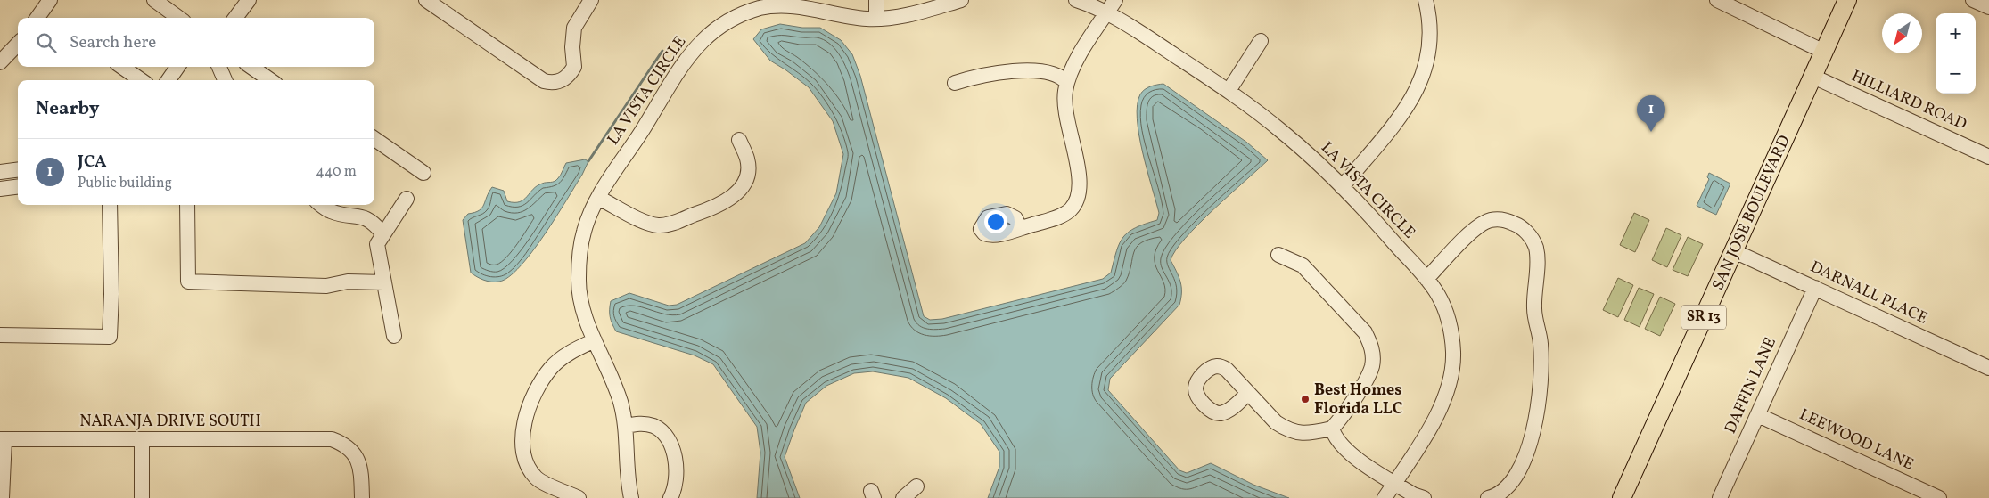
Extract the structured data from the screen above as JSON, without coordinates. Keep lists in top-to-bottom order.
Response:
{
  "streets": {
    "main road": ["SAN JOSE BOULEVARD", "SR 13"],
    "street": [
      "LA VISTA CIRCLE",
      "HILLIARD ROAD",
      "DARNALL PLACE",
      "DAFFIN LANE",
      "NARANJA DRIVE SOUTH",
      "LEEWOOD LANE"
    ]
  },
  "crossings": [
    ["HILLIARD ROAD", "SAN JOSE BOULEVARD"],
    ["SAN JOSE BOULEVARD", "DARNALL PLACE"],
    ["DARNALL PLACE", "DAFFIN LANE"],
    ["DAFFIN LANE", "LEEWOOD LANE"]
  ],
  "places": ["Best Homes Florida LLC"],
  "north": "bottom left",
  "page": {
    "map_buttons": ["+", "−"],
    "search": "Search here",
    "heading": "Nearby",
    "pins": "1",
    "list": [
      {
        "mark": "1",
        "name": "JCA",
        "note": "Public building",
        "value": "440 m"
      }
    ]
  }
}
